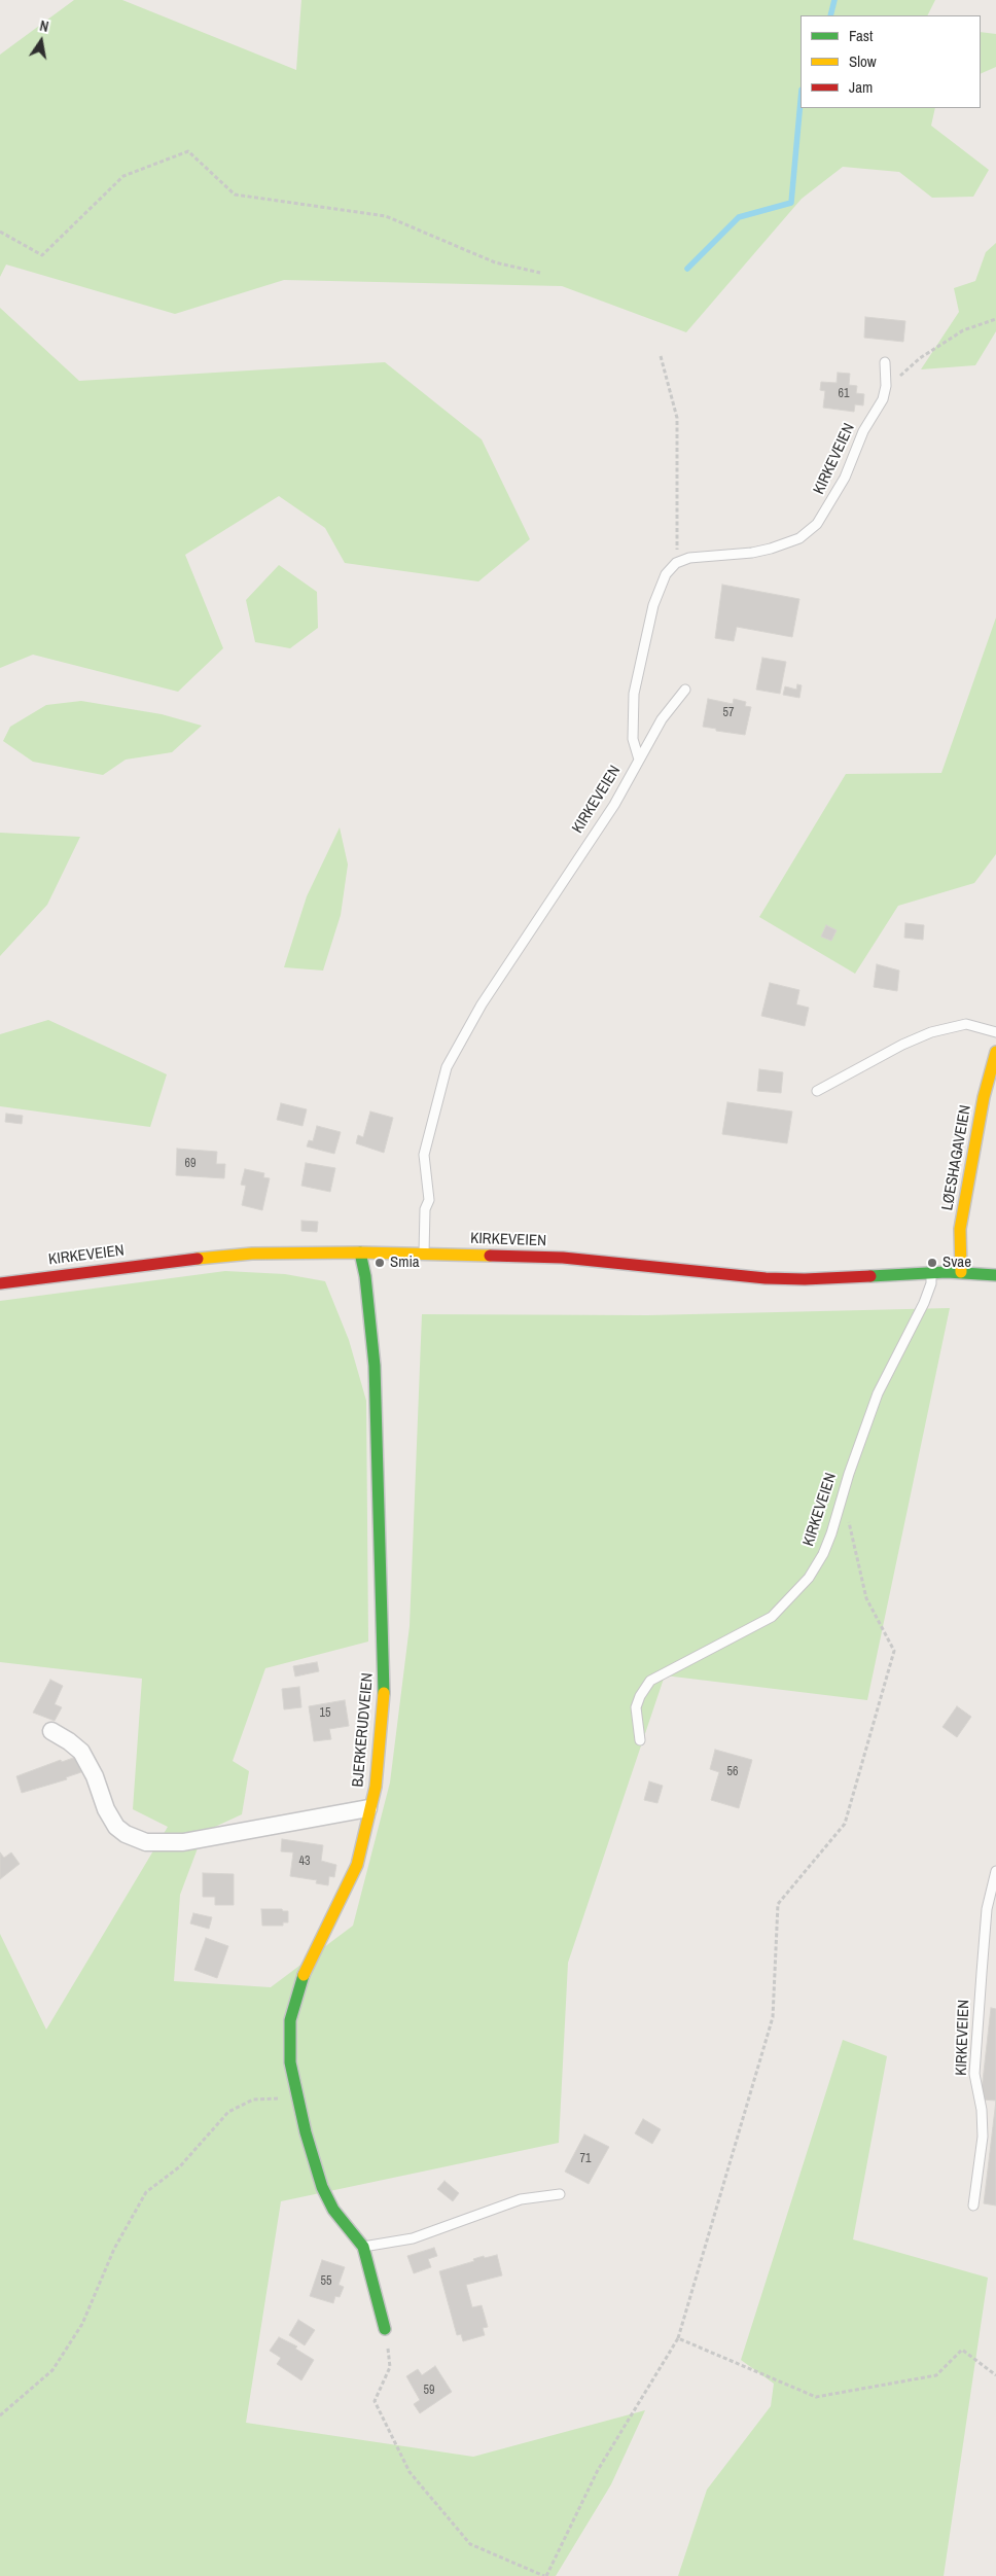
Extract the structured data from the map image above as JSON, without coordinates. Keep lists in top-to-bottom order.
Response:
{
  "streets": {
    "street": ["KIRKEVEIEN", "LØESHAGAVEIEN", "BJERKERUDVEIEN"]
  },
  "crossings": [
    ["KIRKEVEIEN", "LØESHAGAVEIEN"],
    ["KIRKEVEIEN", "BJERKERUDVEIEN"]
  ],
  "places": ["Smia", "Svae"],
  "house_numbers": [
    "61",
    "57",
    "69",
    "15",
    "56",
    "43",
    "71",
    "55",
    "59"
  ],
  "legend": ["Fast", "Slow", "Jam"],
  "north": "top"
}
